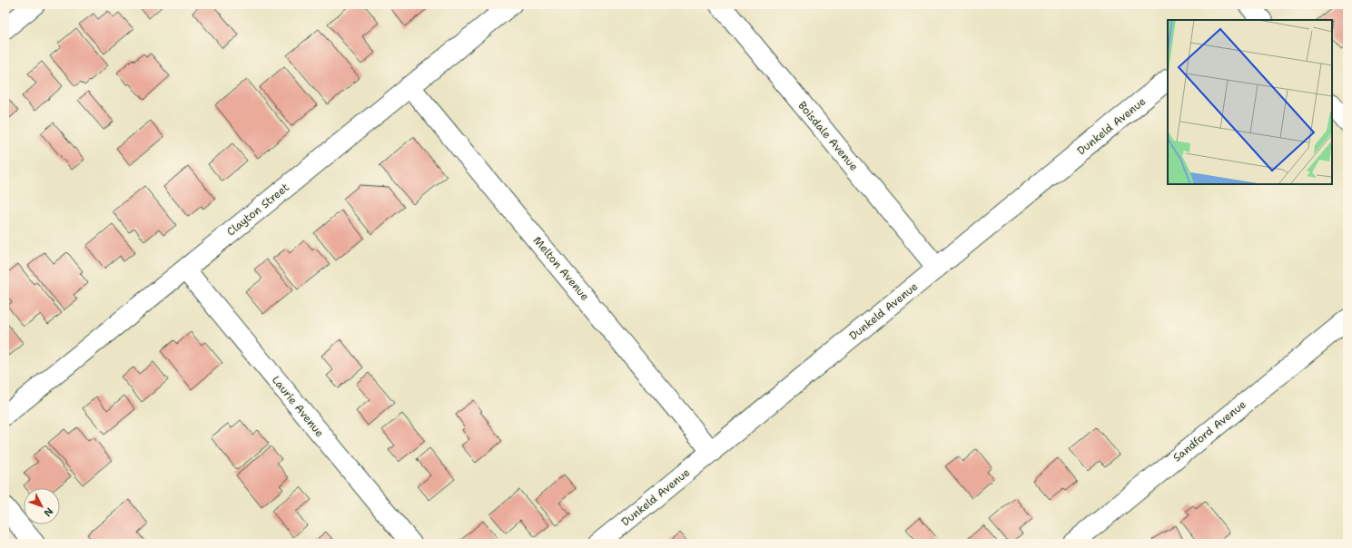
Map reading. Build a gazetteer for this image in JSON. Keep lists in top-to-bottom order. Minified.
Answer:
{"streets":{"street":["Dunkeld Avenue","Boisdale Avenue","Clayton Street","Melton Avenue","Laurie Avenue","Sandford Avenue"]},"crossings":[["Dunkeld Avenue","Boisdale Avenue"],["Dunkeld Avenue","Melton Avenue"],["Clayton Street","Melton Avenue"],["Clayton Street","Laurie Avenue"]],"north":"bottom right"}
